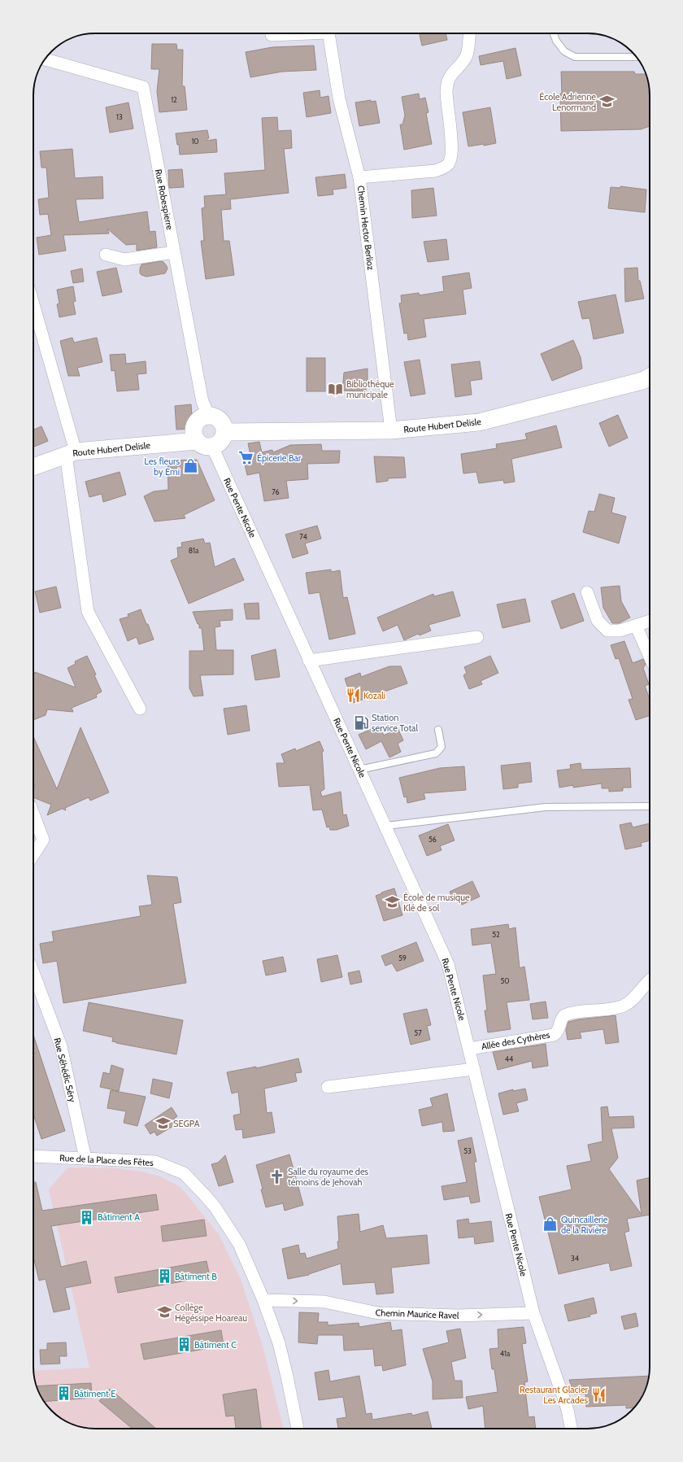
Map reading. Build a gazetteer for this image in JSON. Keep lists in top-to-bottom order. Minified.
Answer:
{"streets":{"main road":["Route Hubert Delisle"],"street":["Rue Robespierre","Chemin Hector Berlioz","Rue Pente Nicole","Allée des Cythères","Rue Séhédic Séry","Rue de la Place des Fêtes","Chemin Maurice Ravel"]},"crossings":[["Rue Robespierre","Route Hubert Delisle"],["Rue Robespierre","Rue Pente Nicole"],["Chemin Hector Berlioz","Route Hubert Delisle"],["Route Hubert Delisle","Rue Pente Nicole"],["Rue Pente Nicole","Allée des Cythères"],["Rue Pente Nicole","Chemin Maurice Ravel"],["Rue Séhédic Séry","Rue de la Place des Fêtes"],["Rue de la Place des Fêtes","Chemin Maurice Ravel"]],"one_way":["Chemin Maurice Ravel"],"places":{"school or university":["École Adrienne Lenormand","École de musique Klé de sol","SEGPA","Collège Hégéssipe Hoareau"],"library":["Bibliothèque municipale"],"supermarket":["Épicerie Bar"],"shop":["Les fleurs by Emi","Quincaillerie de la Rivière"],"restaurant":["Kozali","Restaurant Glacier Les Arcades"],"fuel station":["Station service Total"],"church":["Salle du royaume des témoins de Jehovah"],"building":["Bâtiment A","Bâtiment B","Bâtiment C","Bâtiment E"]},"house_numbers":["12","13","10","76","74","81a","56","52","59","50","57","44","53","34","41a"]}
